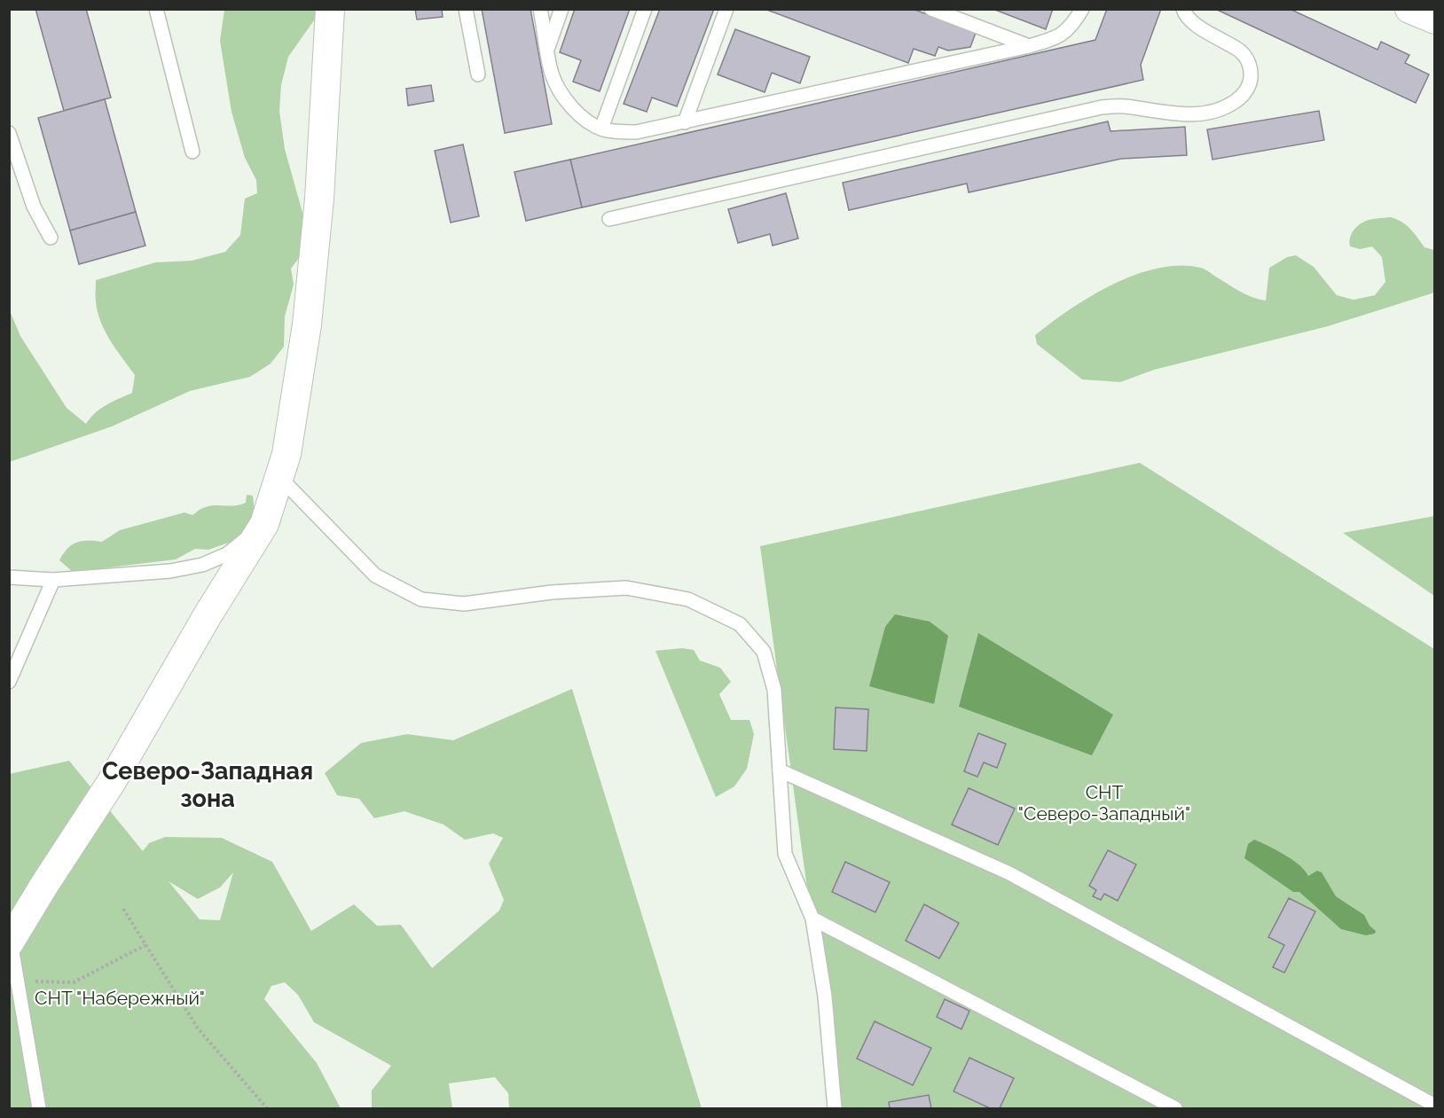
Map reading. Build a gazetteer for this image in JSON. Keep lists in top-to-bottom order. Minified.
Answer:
{"districts":["Северо-Западная зона"],"parks":["СНТ \"Северо-Западный\"","СНТ \"Набережный\""]}
